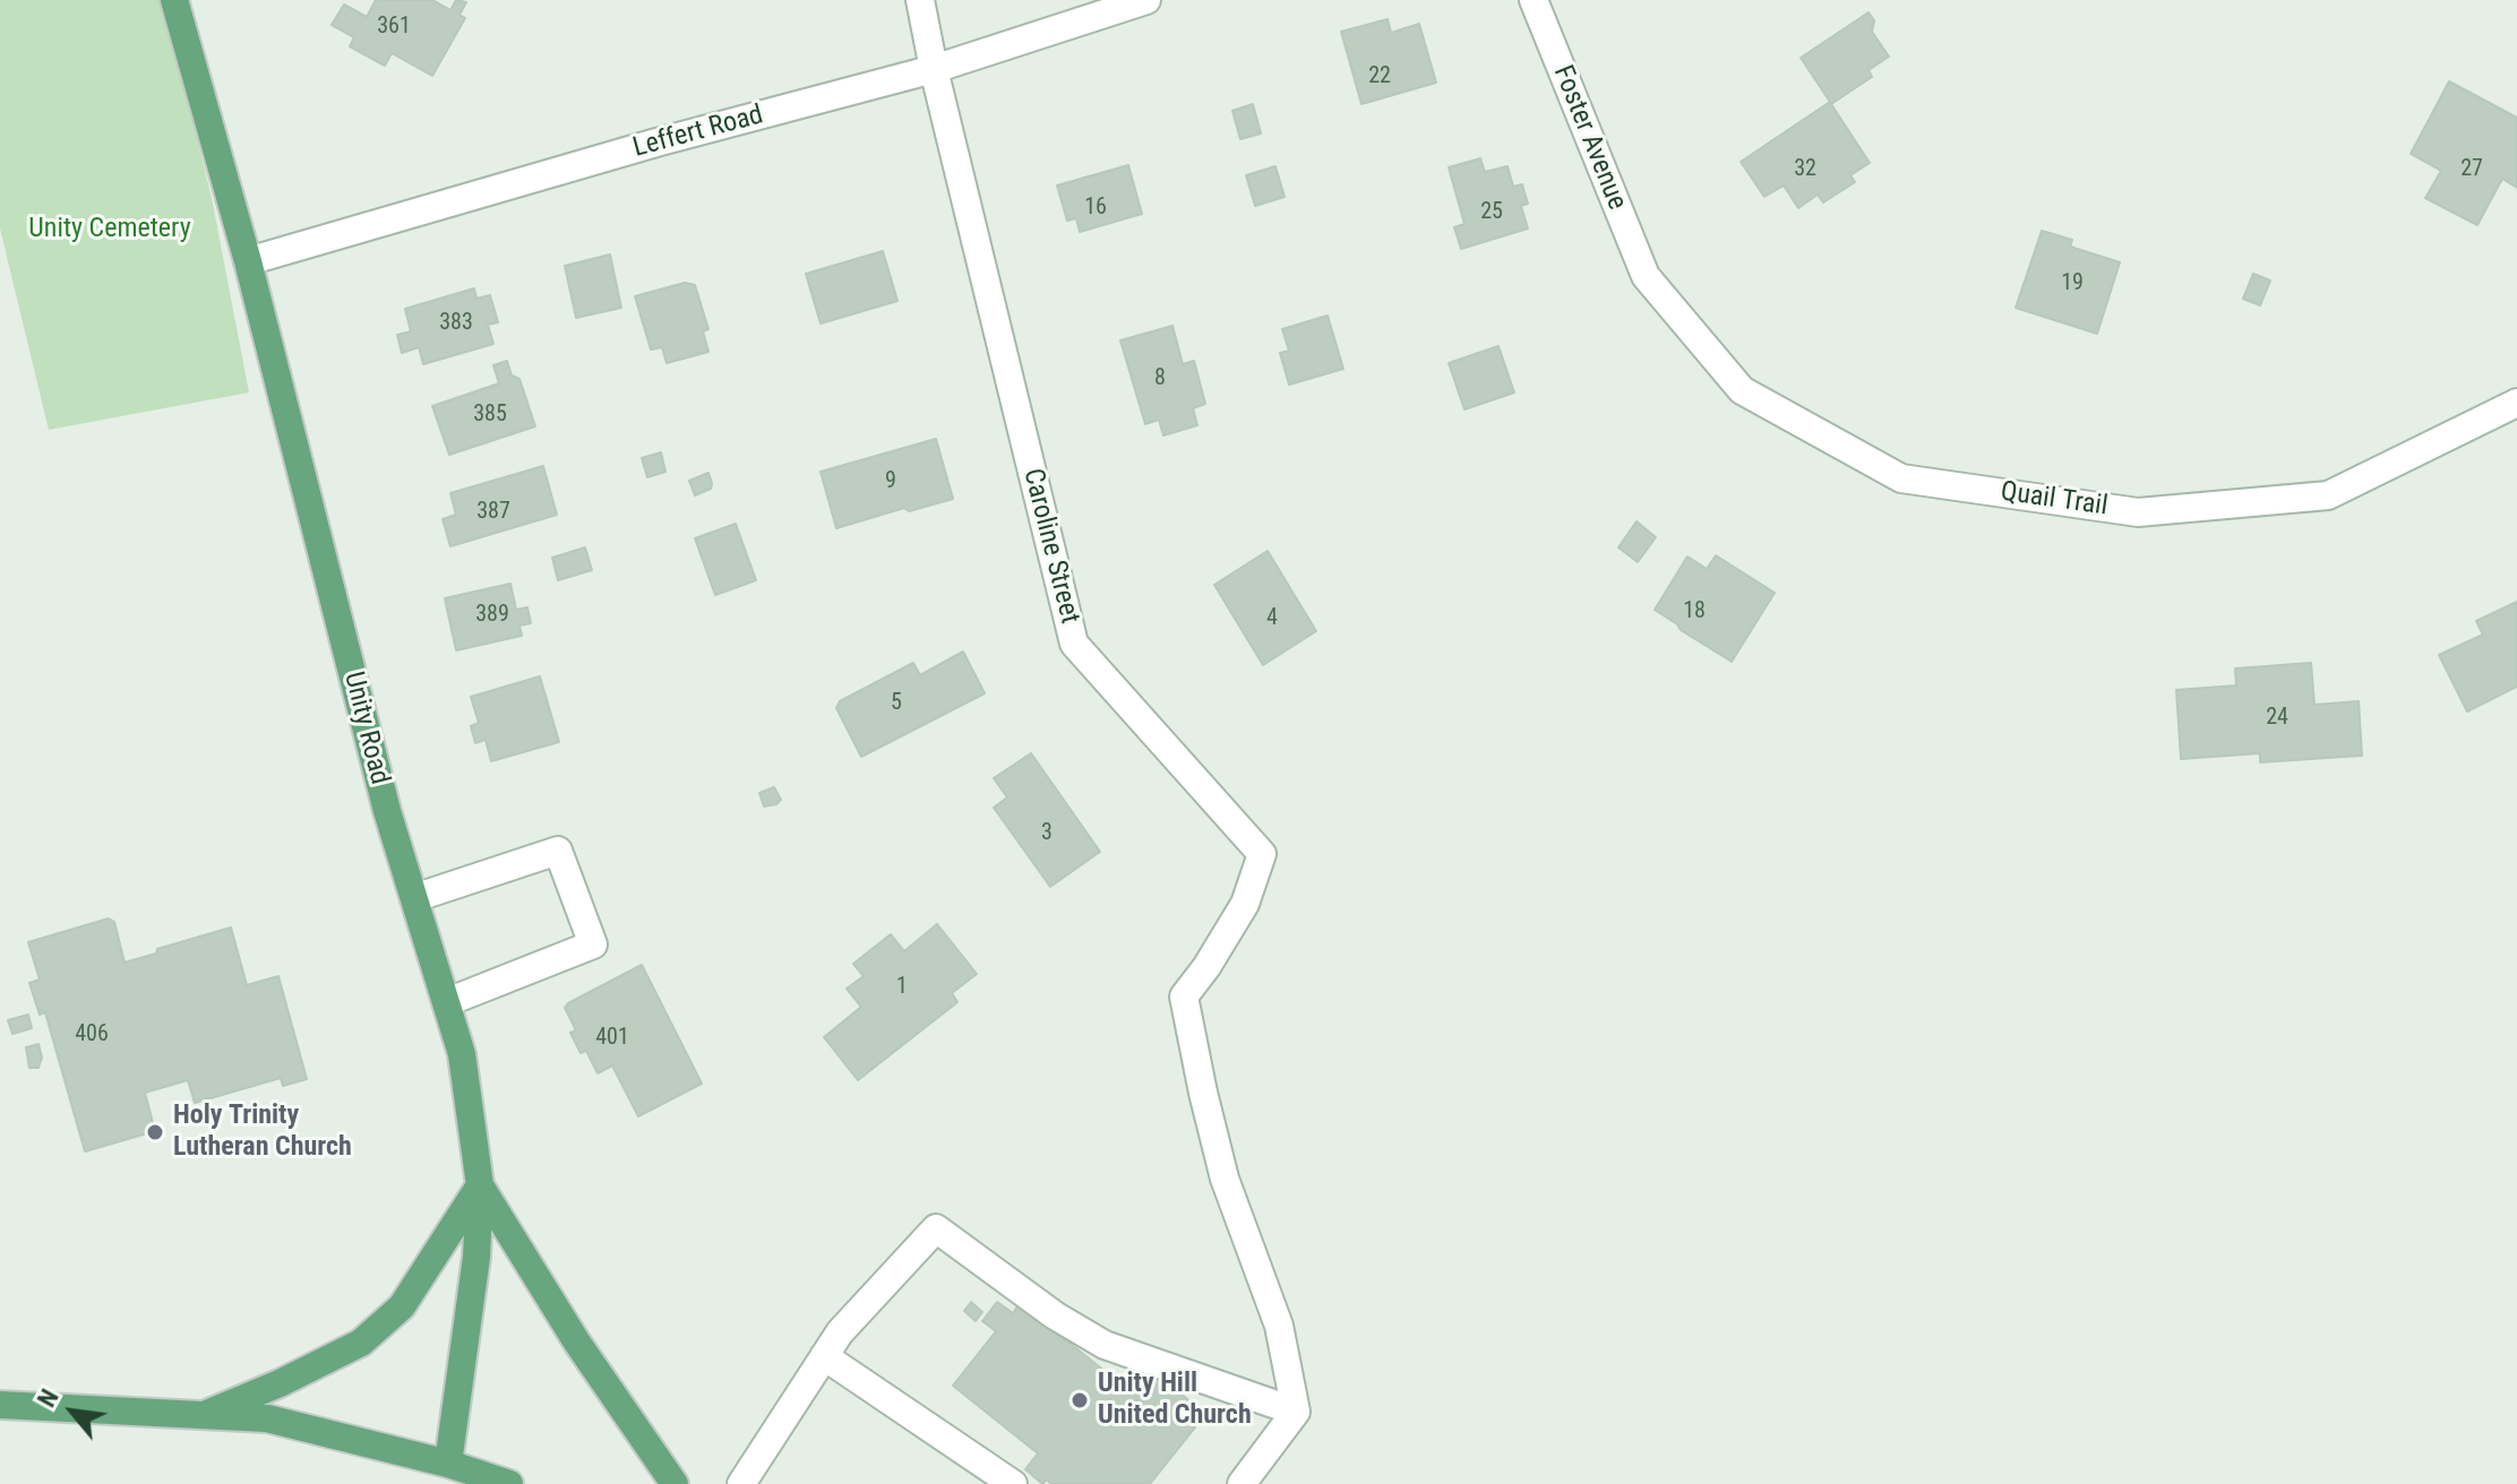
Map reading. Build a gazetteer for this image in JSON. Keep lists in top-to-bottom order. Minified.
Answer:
{"streets":{"main road":["Unity Road"],"street":["Leffert Road","Foster Avenue","Quail Trail","Caroline Street"]},"crossings":[["Leffert Road","Caroline Street"],["Leffert Road","Unity Road"],["Foster Avenue","Quail Trail"]],"parks":["Unity Cemetery"],"places":["Holy Trinity Lutheran Church","Unity Hill United Church"],"house_numbers":["361","22","32","27","16","25","19","383","8","385","9","387","18","389","4","5","24","3","1","406","401"],"north":"top left"}
